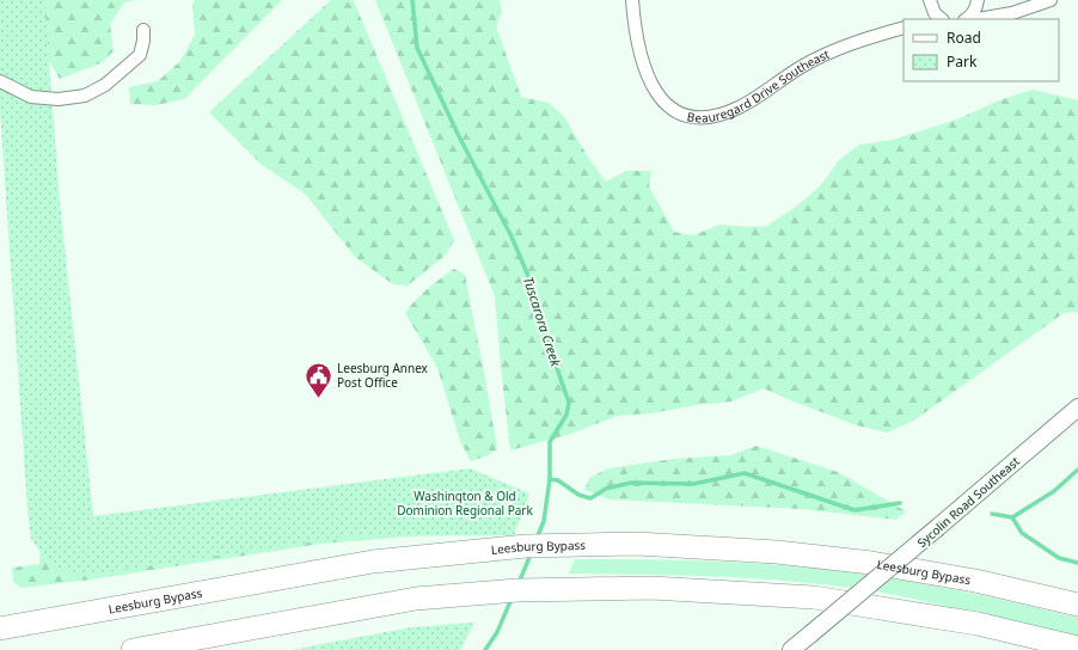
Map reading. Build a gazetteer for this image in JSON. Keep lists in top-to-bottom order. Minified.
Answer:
{"streets":{"highway":["Leesburg Bypass"],"main road":["Sycolin Road Southeast"],"street":["Beauregard Drive Southeast"]},"water":["Tuscarora Creek"],"parks":["Washington & Old Dominion Regional Park"],"places":{"public building":["Leesburg Annex Post Office"]},"legend":["Road","Park"]}
